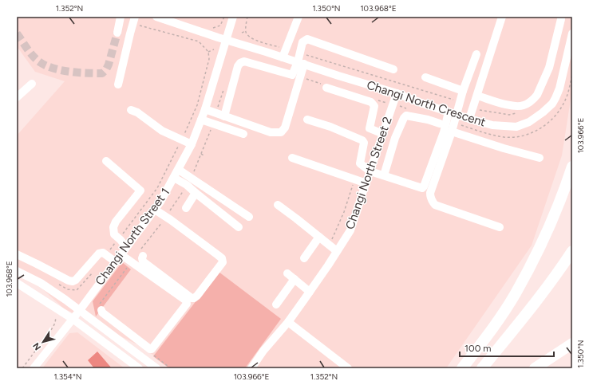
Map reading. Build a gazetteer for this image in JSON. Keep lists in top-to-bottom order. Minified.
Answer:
{"streets":{"street":["Changi North Crescent","Changi North Street 2","Changi North Street 1"]},"crossings":[["Changi North Crescent","Changi North Street 2"],["Changi North Crescent","Changi North Street 1"]],"scale_bar":"100 m","north":"bottom left","coordinates":["1.352°N","1.350°N","103.968°E","103.966°E","1.354°N"]}
